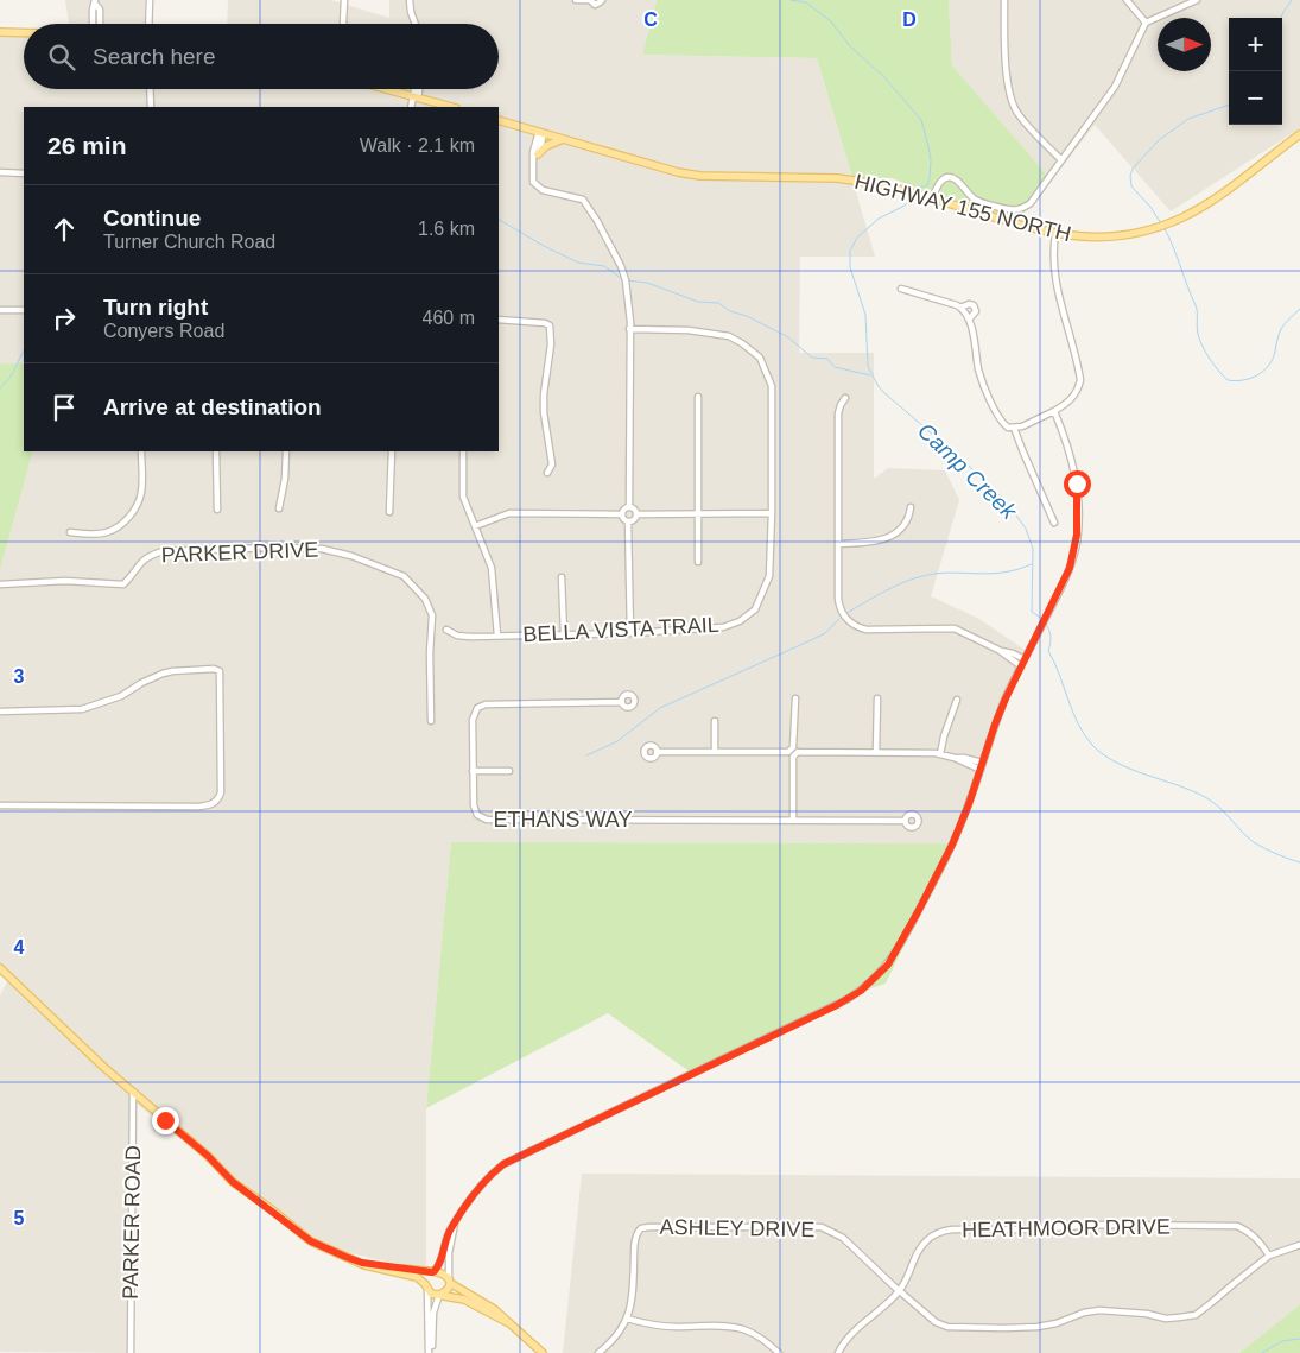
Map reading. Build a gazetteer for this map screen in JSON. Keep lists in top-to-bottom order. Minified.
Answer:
{"streets":{"main road":["HIGHWAY 155 NORTH"],"street":["PARKER DRIVE","BELLA VISTA TRAIL","ETHANS WAY","PARKER ROAD","ASHLEY DRIVE","HEATHMOOR DRIVE"]},"crossings":[["ASHLEY DRIVE","HEATHMOOR DRIVE"]],"water":["Camp Creek"],"north":"right","page":{"map_buttons":["+","−"],"search":"Search here","heading":["26 min","Walk · 2.1 km"],"list":[["Continue","Turner Church Road","1.6 km"],["Turn right","Conyers Road","460 m"],"Arrive at destination"]},"grid":{"columns":["C","D"],"rows":["3","4","5"]}}
